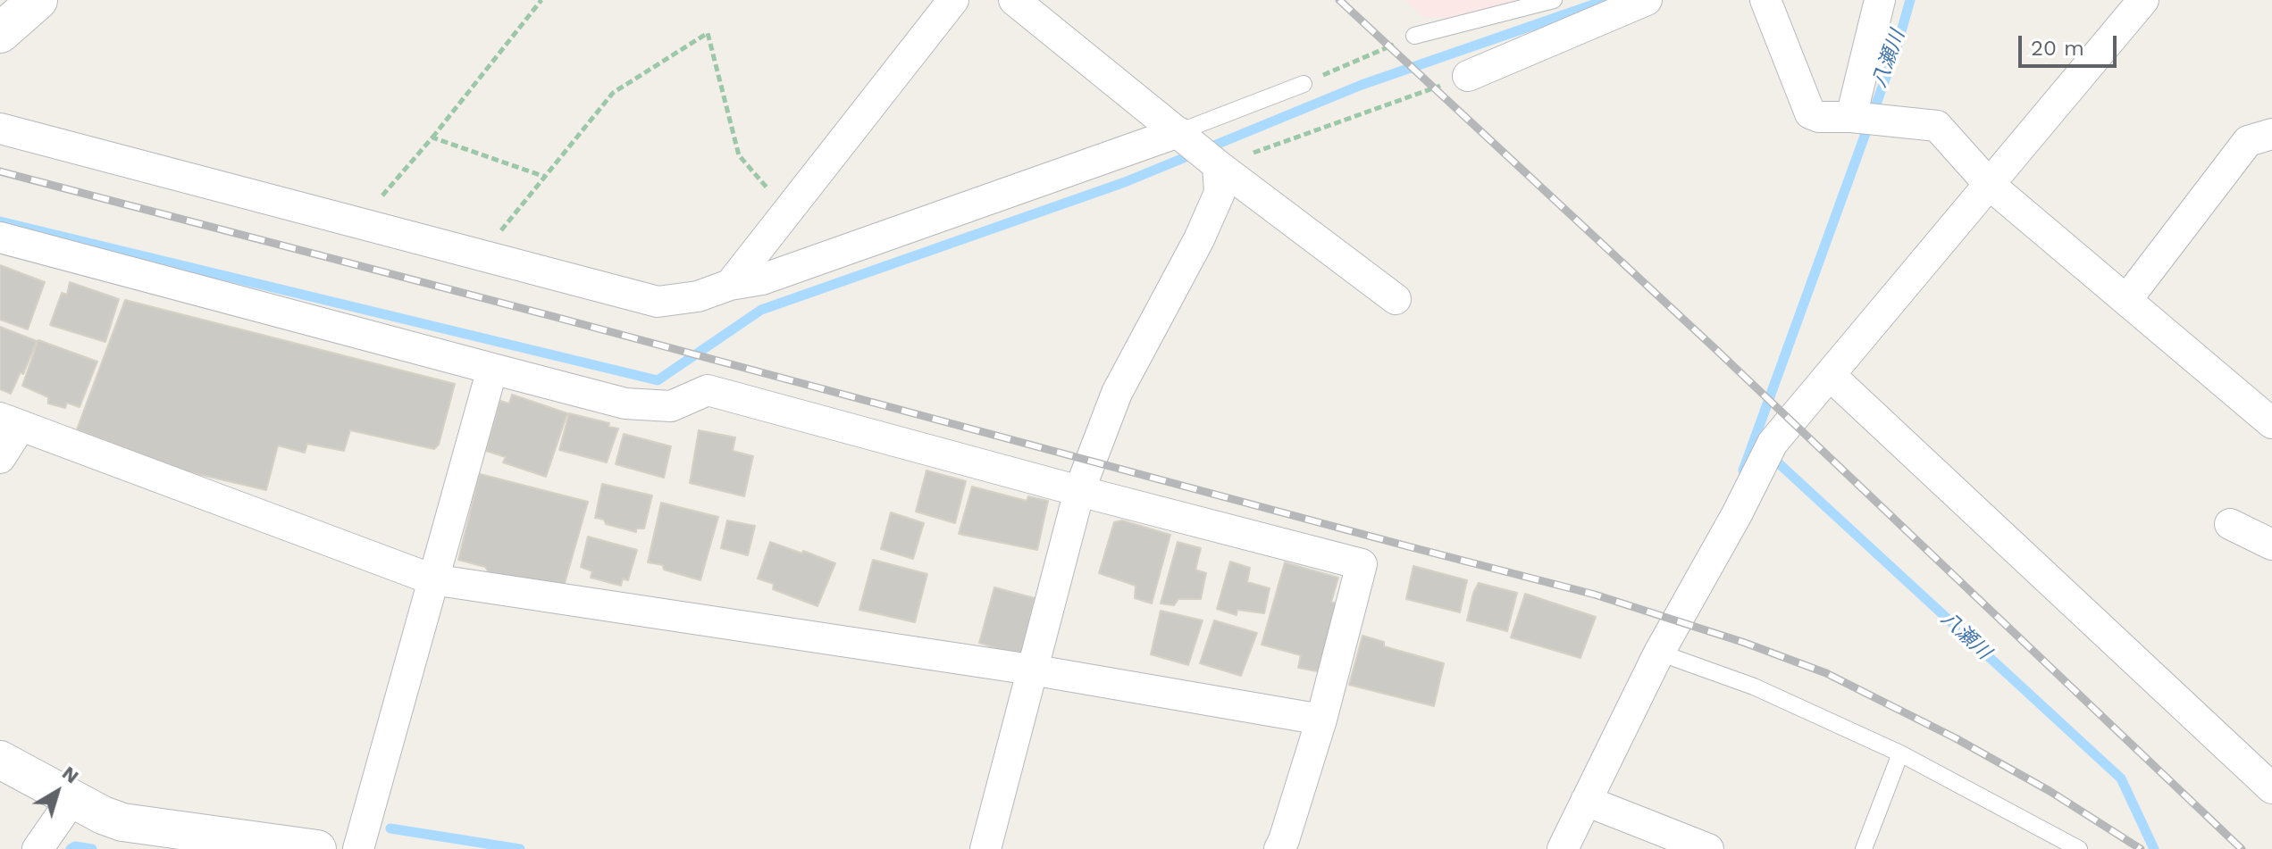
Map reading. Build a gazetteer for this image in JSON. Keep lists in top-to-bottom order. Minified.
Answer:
{"water":["八瀬川"],"scale_bar":"20 m","north":"top right"}
